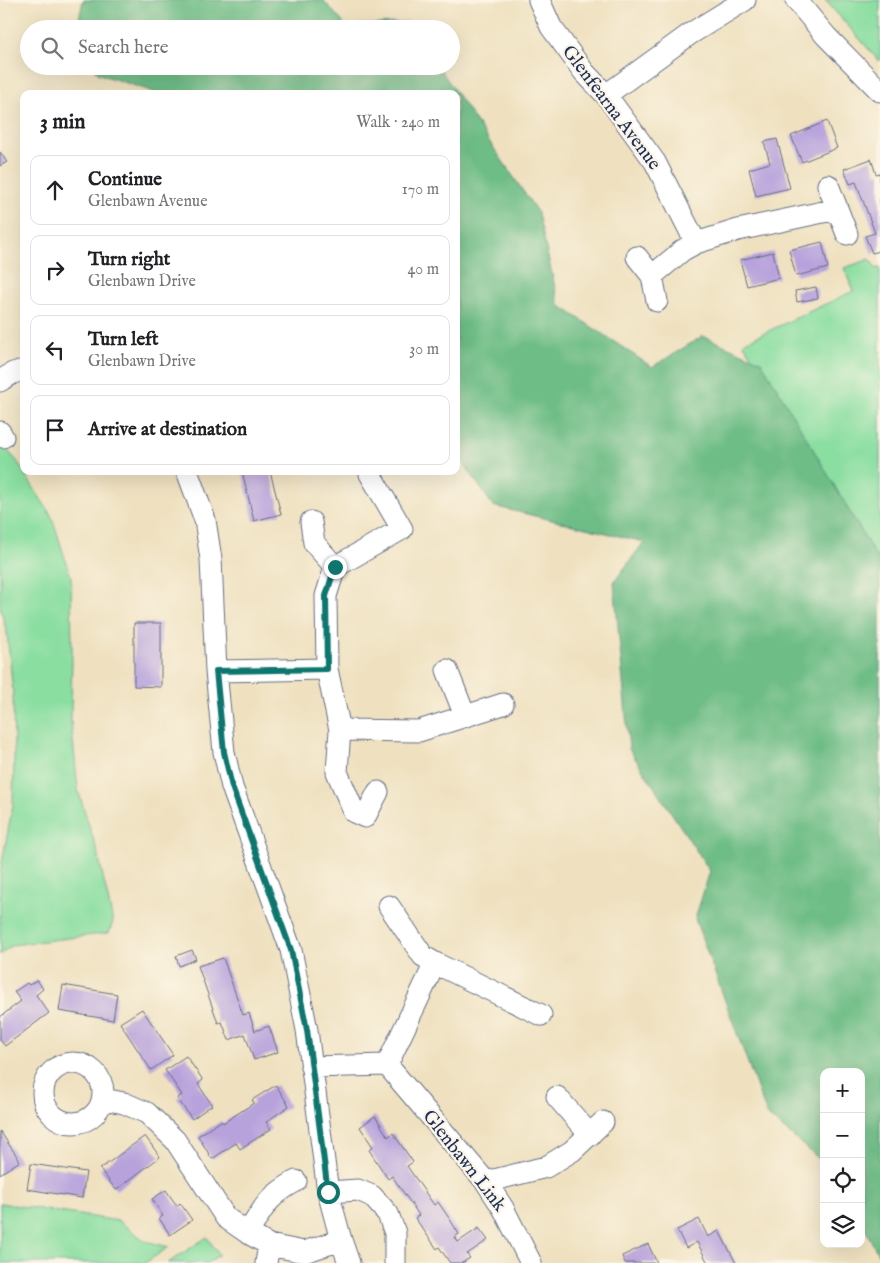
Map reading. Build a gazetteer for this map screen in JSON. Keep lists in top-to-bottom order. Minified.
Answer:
{"streets":{"street":["Glenfearna Avenue","Glenbawn Link"]},"page":{"search":"Search here","heading":["3 min","Walk · 240 m"],"list":[["Continue","Glenbawn Avenue","170 m"],["Turn right","Glenbawn Drive","40 m"],["Turn left","Glenbawn Drive","30 m"],"Arrive at destination"],"map_buttons":["+","−"]}}
